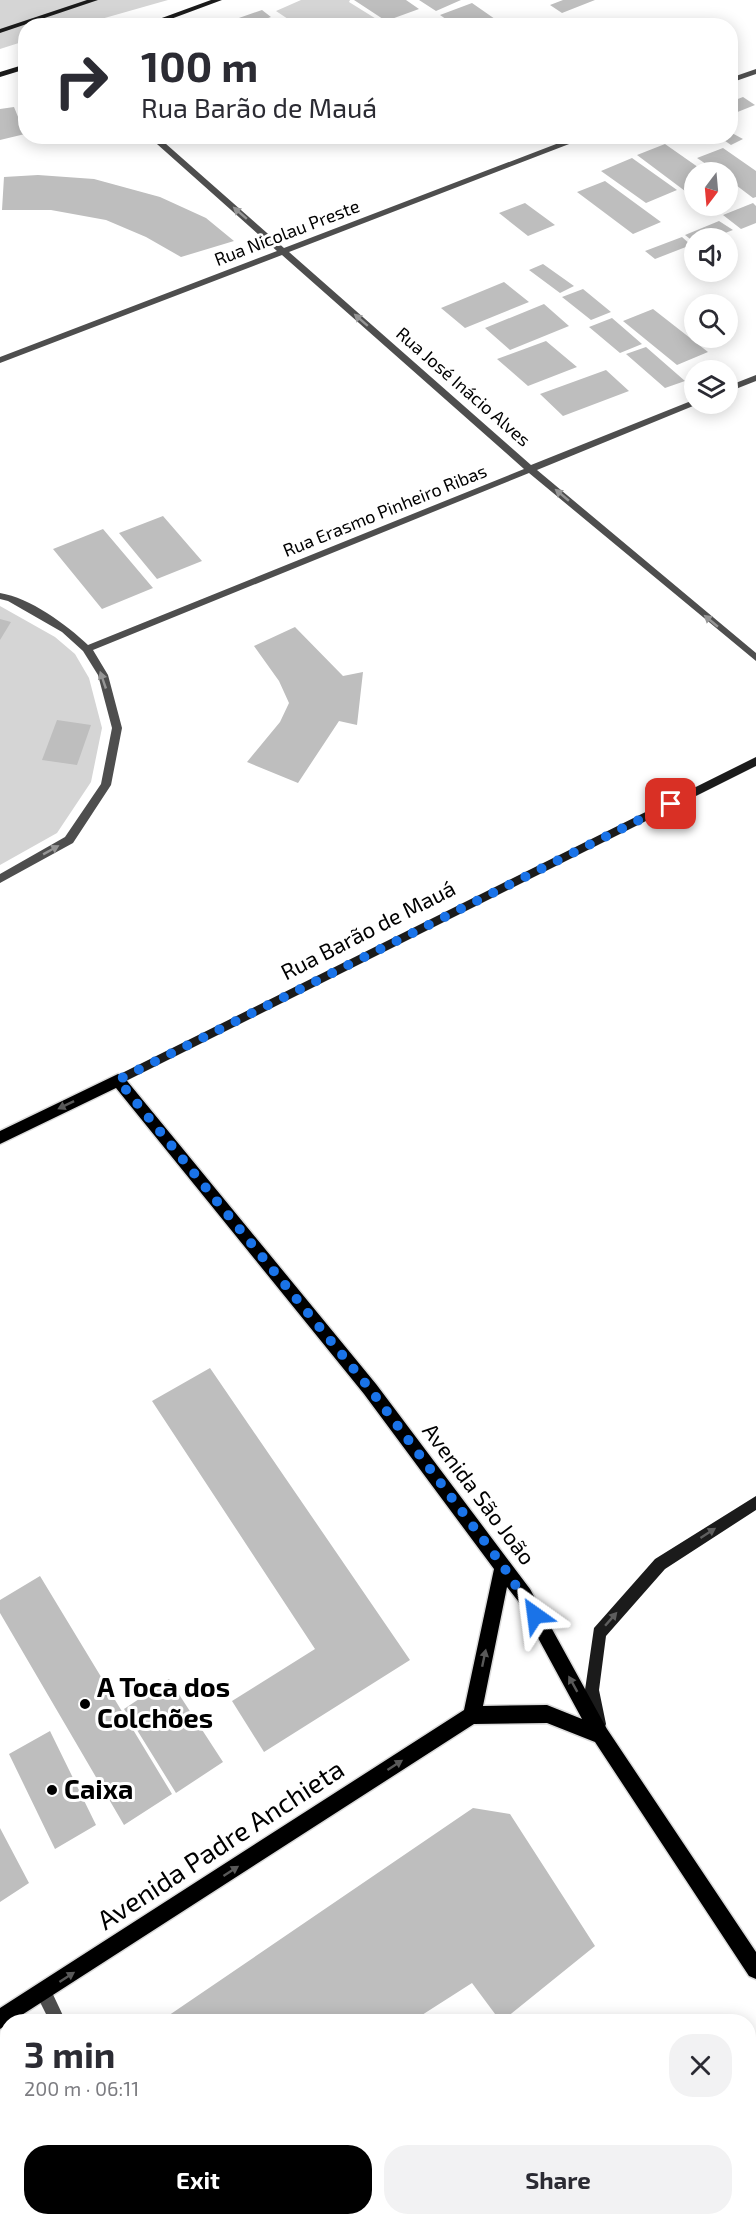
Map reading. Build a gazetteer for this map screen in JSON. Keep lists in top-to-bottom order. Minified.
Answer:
{"streets":{"main road":["Rua Barão de Mauá","Avenida São João","Avenida Padre Anchieta"],"street":["Rua Nicolau Preste","Rua José Inácio Alves","Rua Erasmo Pinheiro Ribas"]},"crossings":[["Rua Nicolau Preste","Rua José Inácio Alves"],["Rua José Inácio Alves","Rua Erasmo Pinheiro Ribas"],["Rua Barão de Mauá","Avenida São João"]],"one_way":["Rua José Inácio Alves","Avenida Padre Anchieta"],"places":["A Toca dos Colchões","Caixa"],"north":"bottom","page":{"turn":["100 m","Rua Barão de Mauá"],"heading":["3 min","200 m · 06:11"],"buttons":["Exit","Share"]}}
